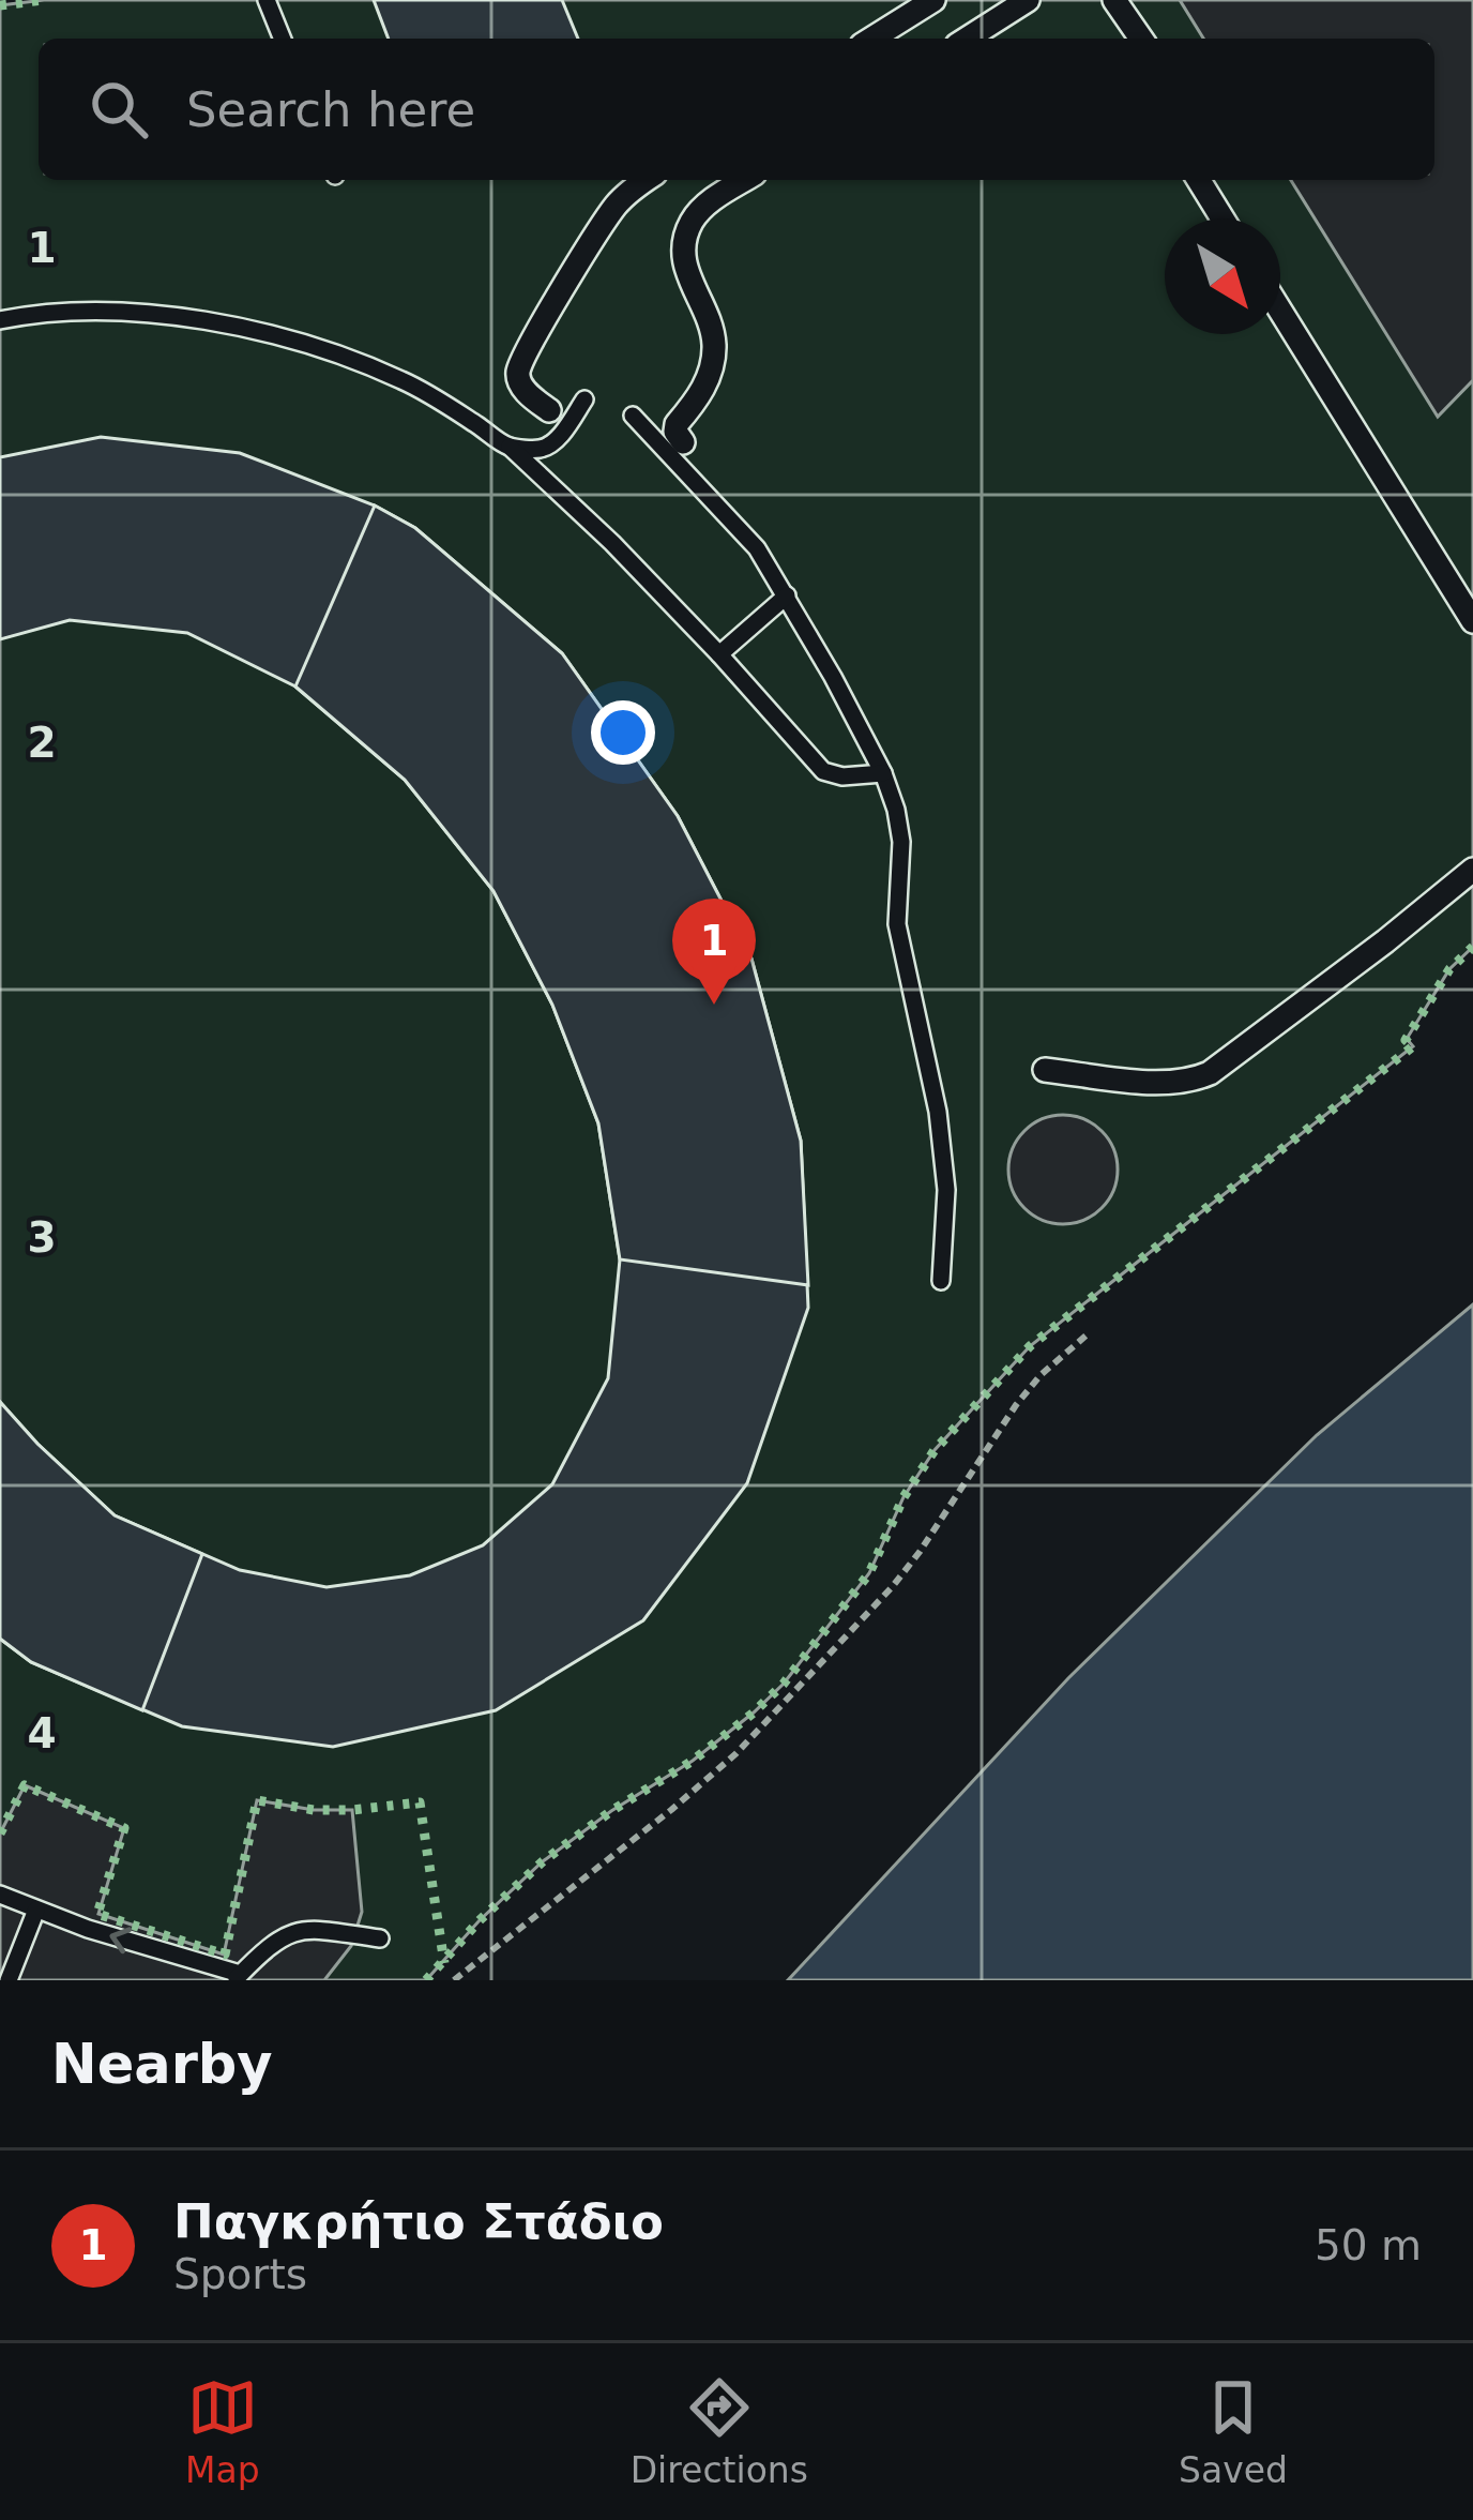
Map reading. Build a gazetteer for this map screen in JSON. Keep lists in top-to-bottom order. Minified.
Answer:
{"north":"bottom right","page":{"search":"Search here","pins":"1","heading":"Nearby","list":[{"mark":"1","name":"Παγκρήτιο Στάδιο","note":"Sports","value":"50 m"}],"nav":["Map","Directions","Saved"]},"grid":{"rows":["1","2","3","4"]}}
